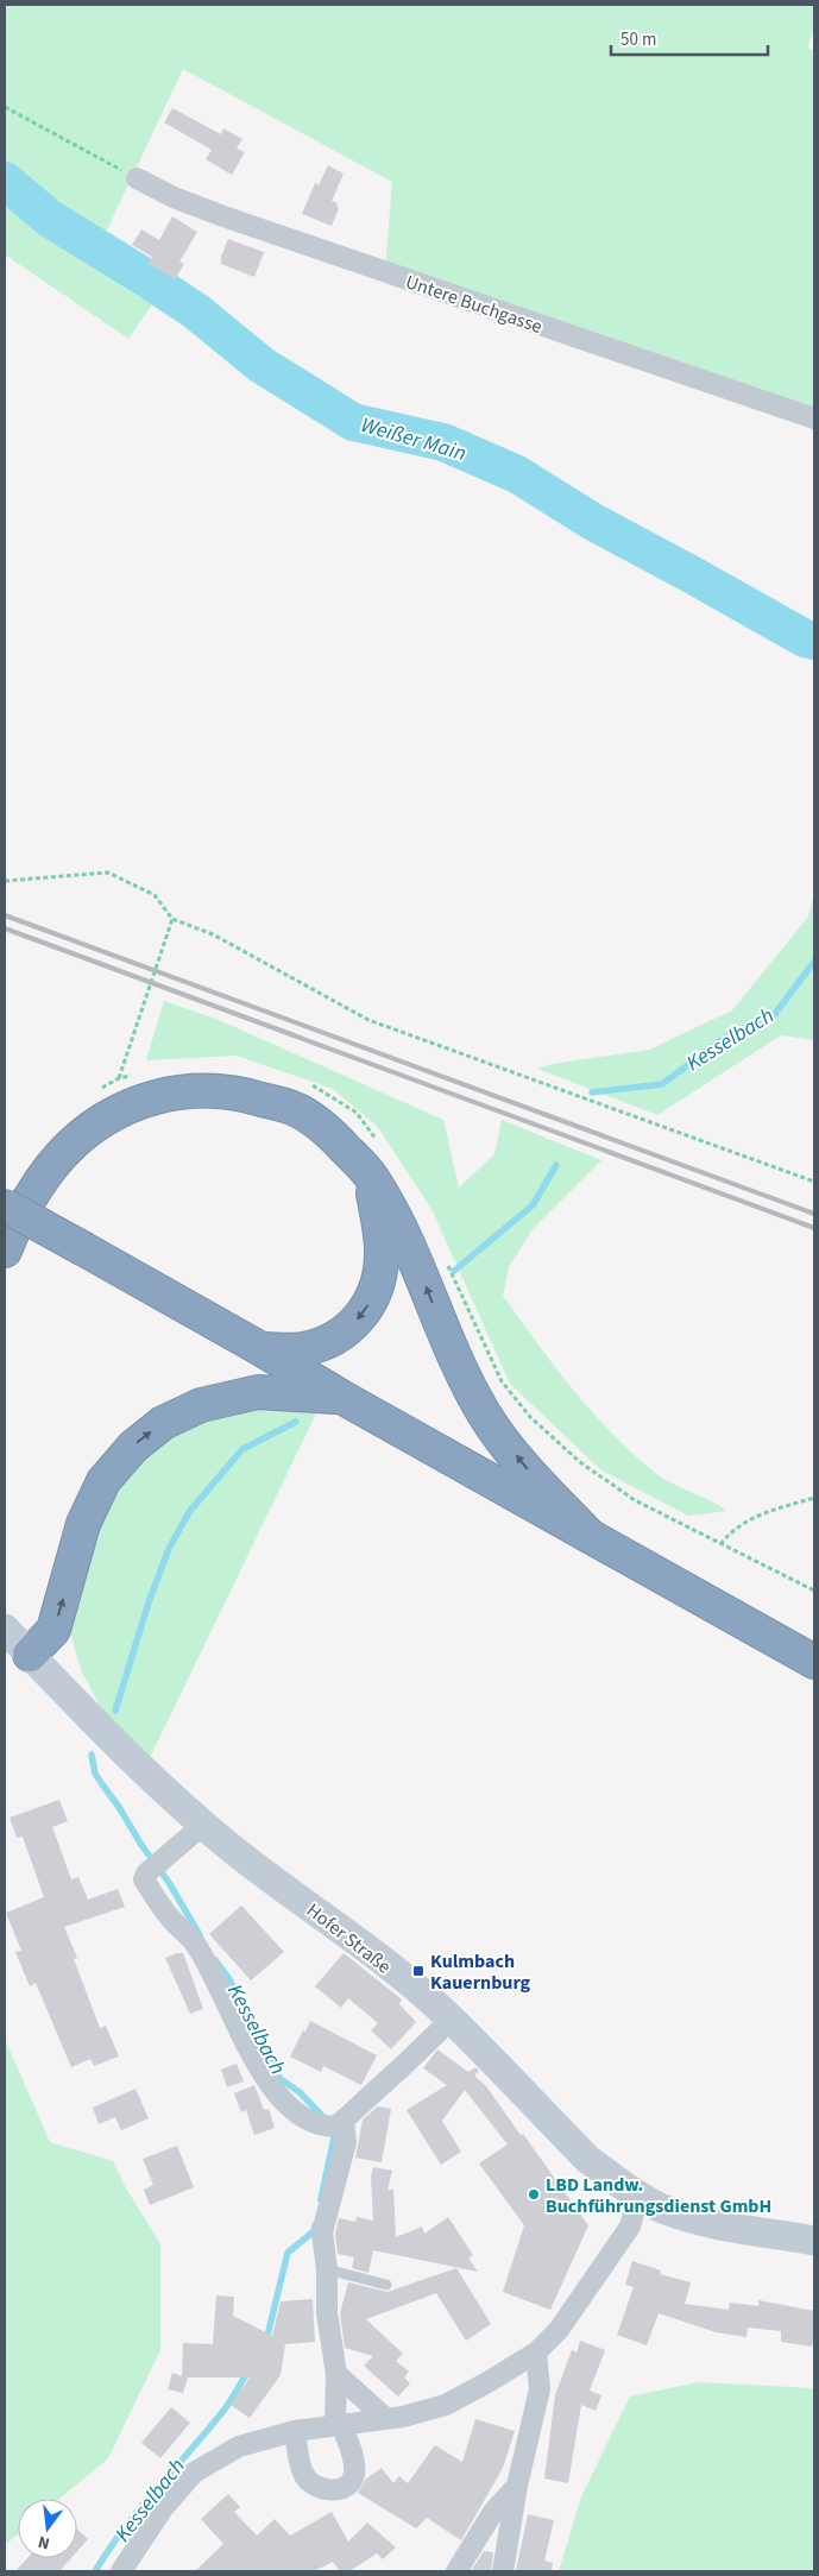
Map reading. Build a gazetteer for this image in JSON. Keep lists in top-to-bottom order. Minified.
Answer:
{"streets":{"street":["Untere Buchgasse","Hofer Straße"]},"water":["Weißer Main","Kesselbach"],"places":{"transit":["Kulmbach Kauernburg"],"other":["LBD Landw. Buchführungsdienst GmbH"]},"scale_bar":"50 m","north":"bottom"}
